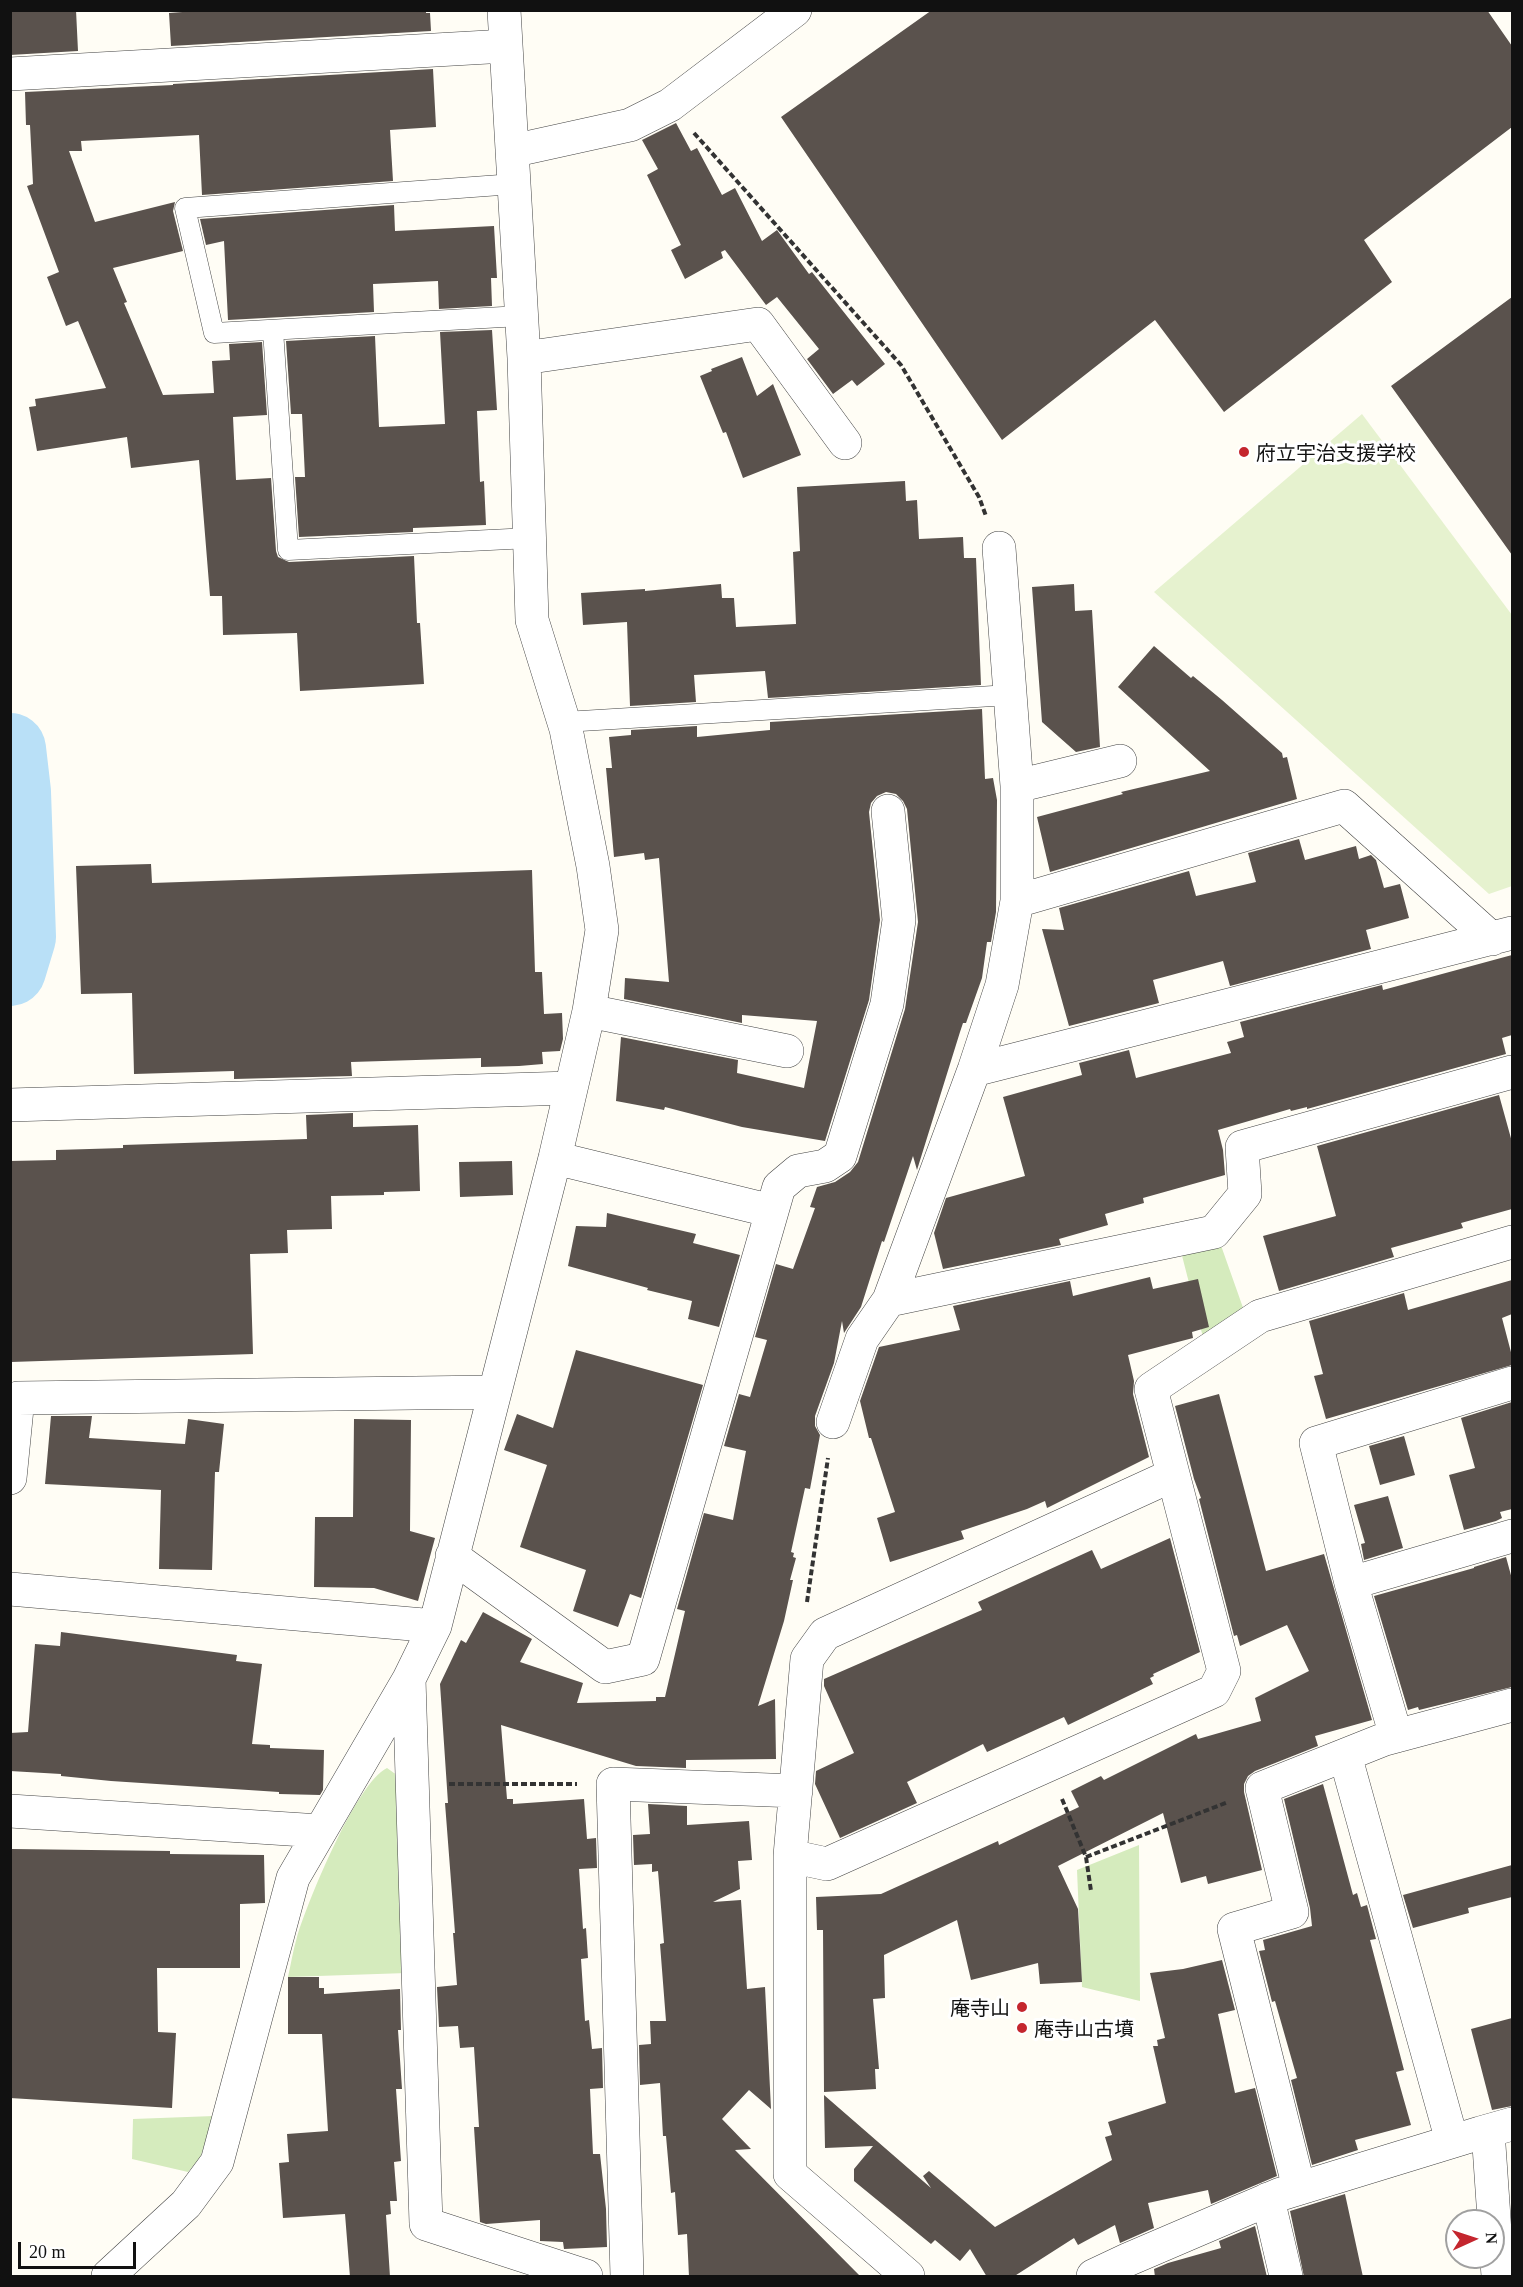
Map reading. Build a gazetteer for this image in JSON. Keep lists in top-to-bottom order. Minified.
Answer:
{"places":["府立宇治支援学校","庵寺山","庵寺山古墳"],"scale_bar":"20 m","north":"right"}
